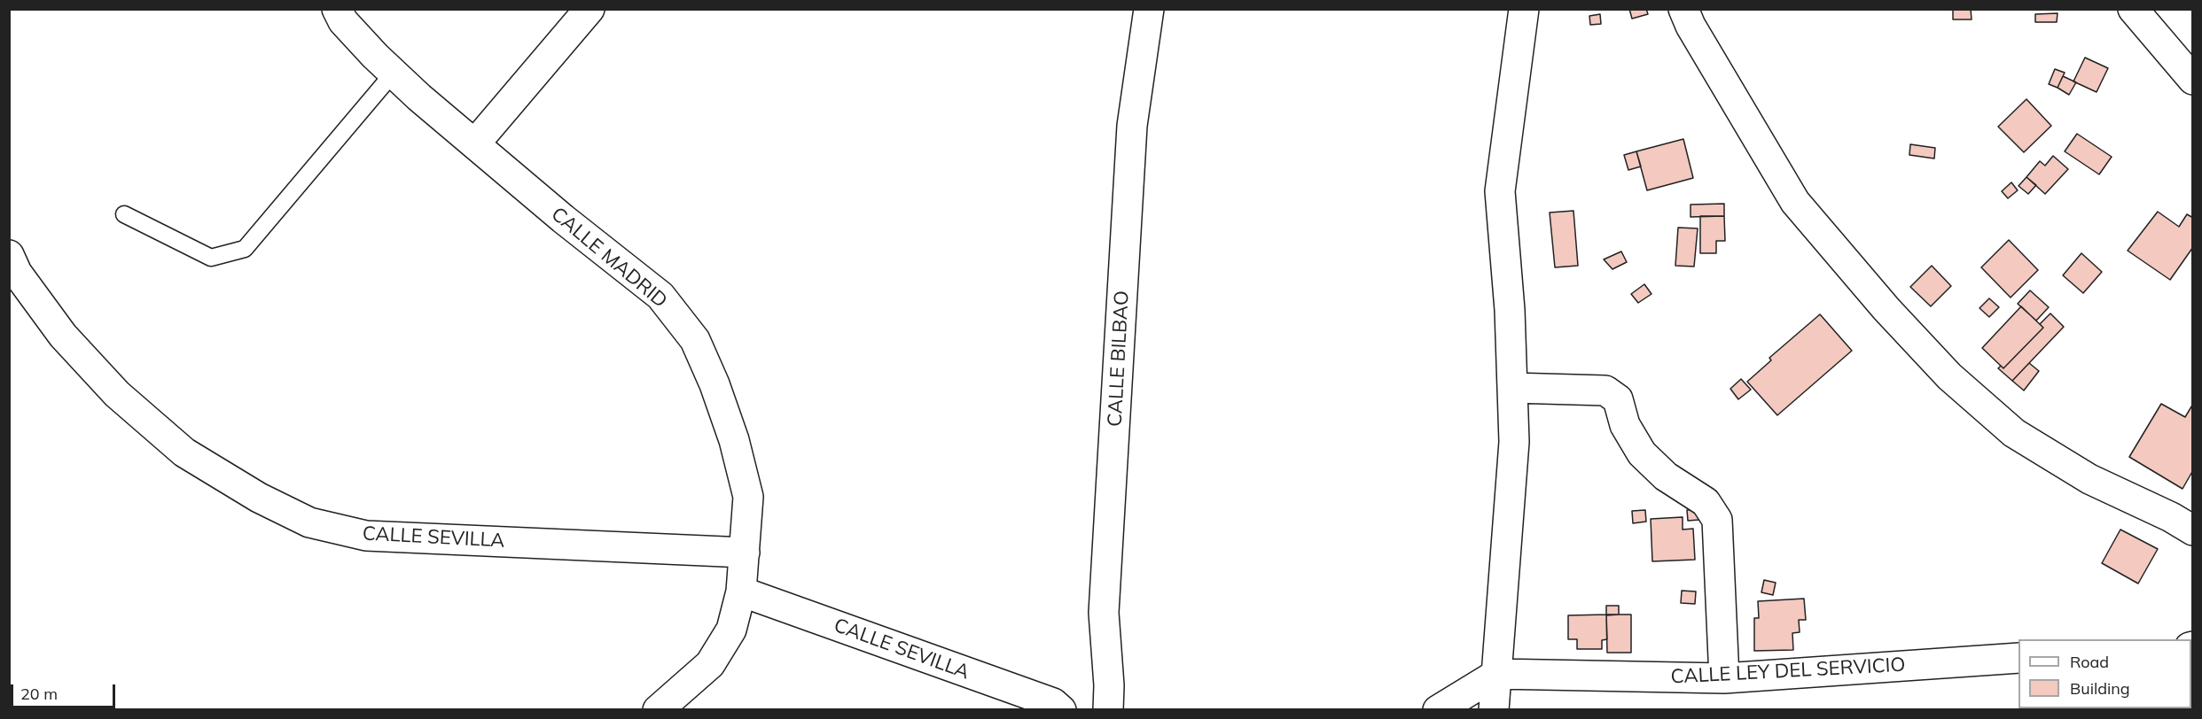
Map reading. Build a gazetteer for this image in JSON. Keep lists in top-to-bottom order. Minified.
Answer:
{"streets":{"street":["CALLE MADRID","CALLE BILBAO","CALLE SEVILLA","CALLE LEY DEL SERVICIO"]},"crossings":[["CALLE MADRID","CALLE SEVILLA"]],"legend":["Road","Building"],"scale_bar":"20 m"}
